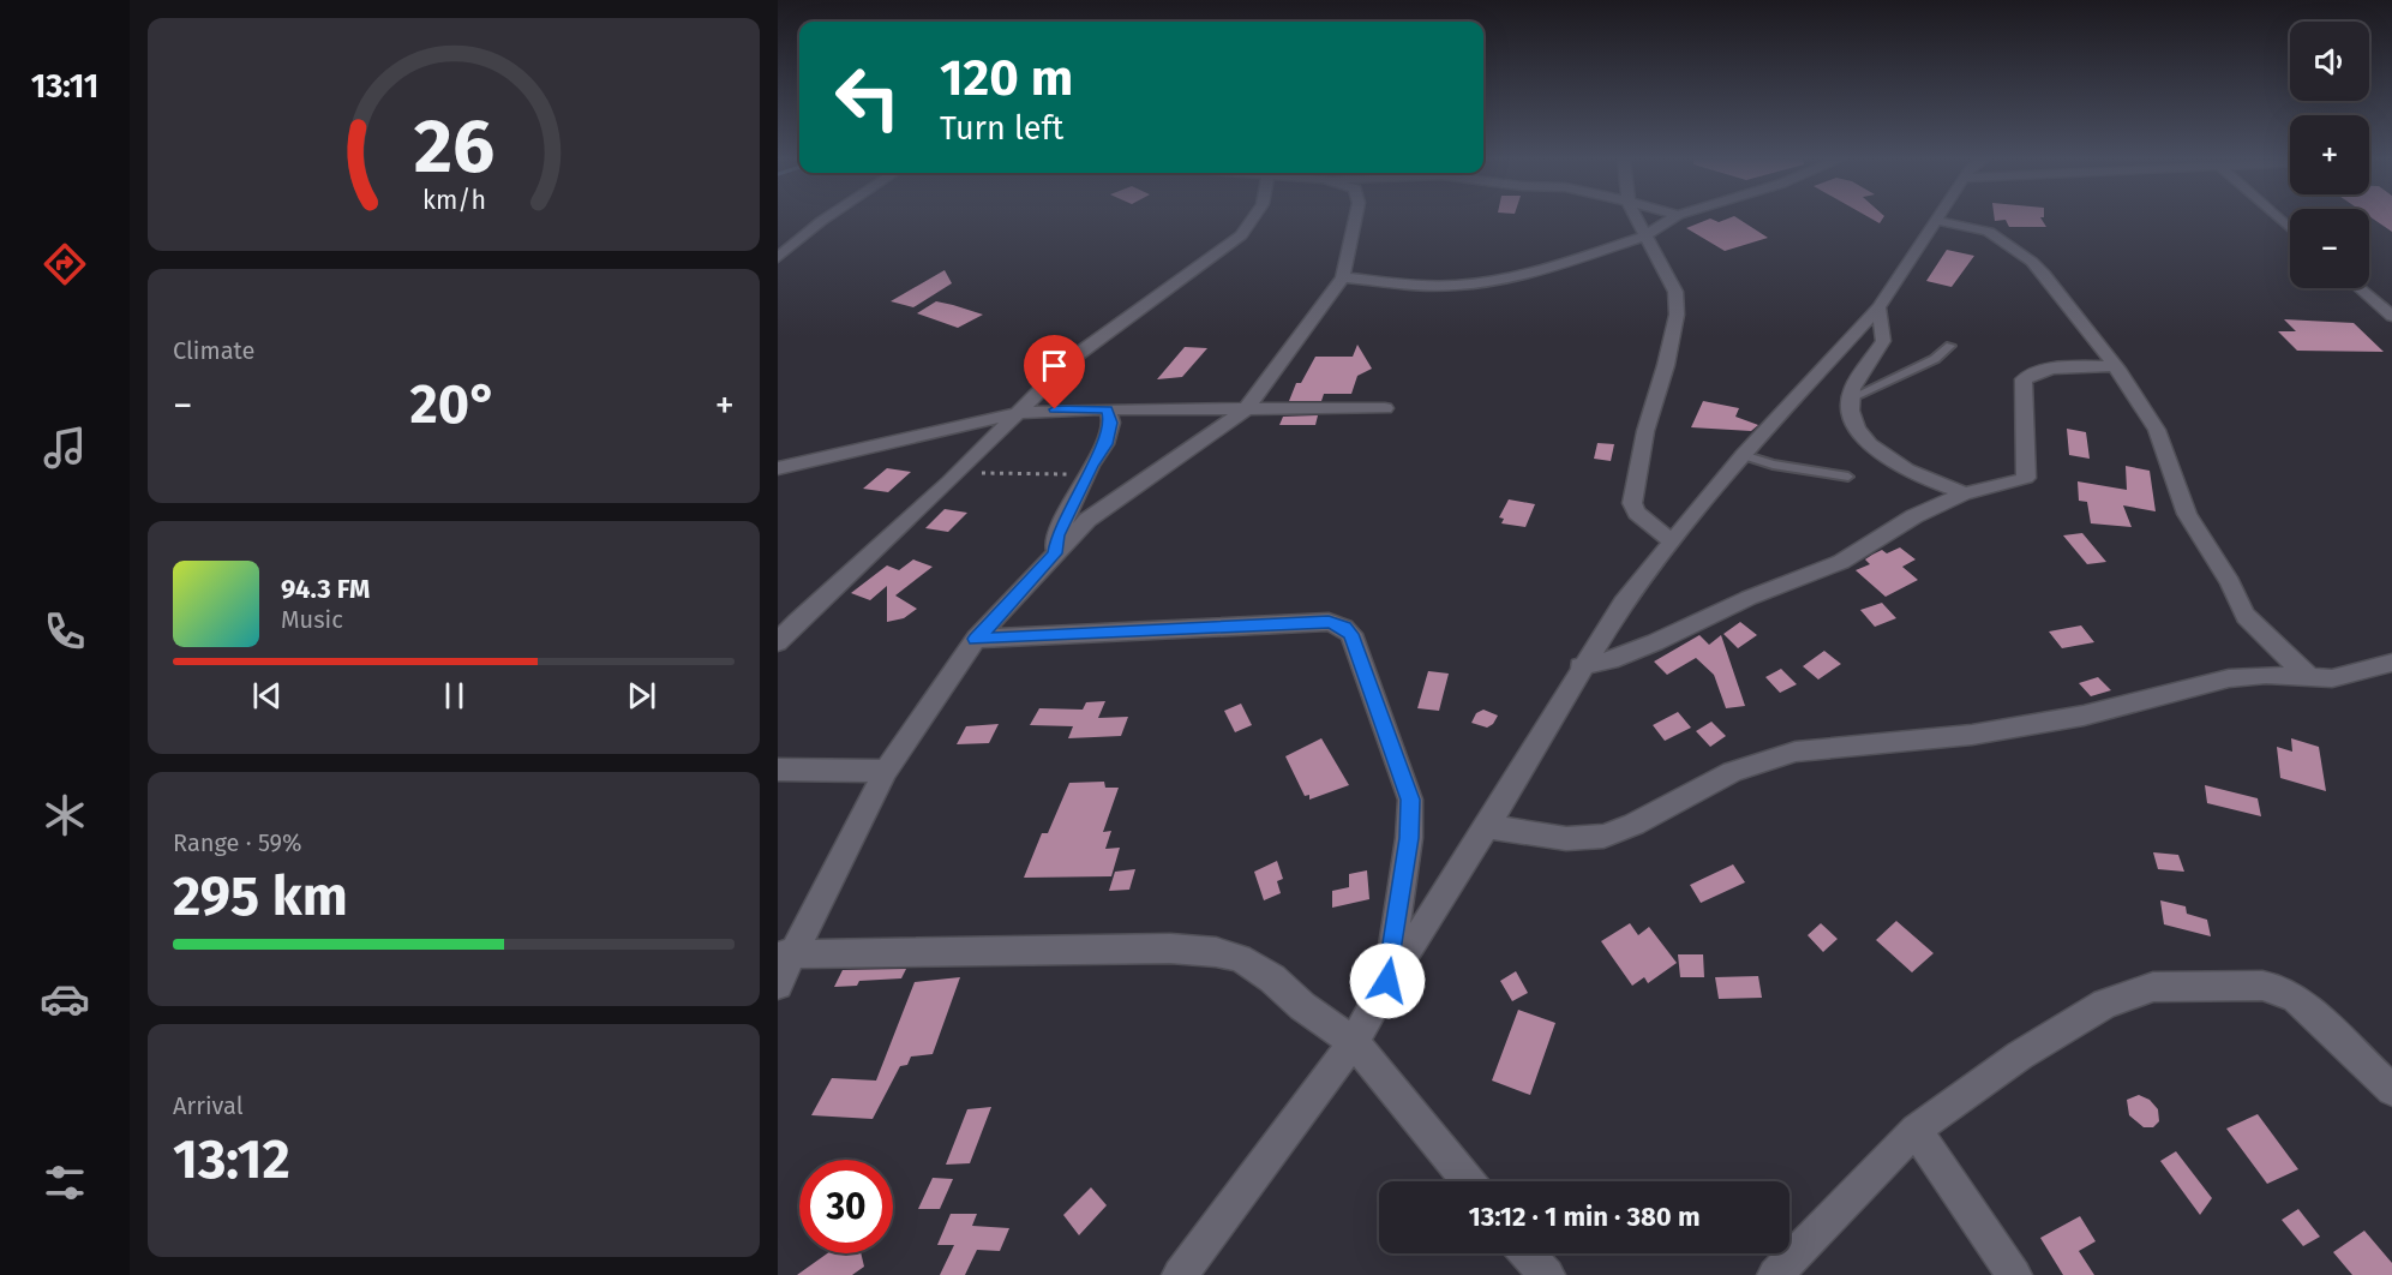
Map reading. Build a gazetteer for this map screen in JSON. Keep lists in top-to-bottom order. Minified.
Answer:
{"page":{"tabs":"13:11","map_buttons":["+","−"],"turn":["120 m","Turn left"],"tile":["Climate",["Range · 59%","295 km"],["Arrival","13:12"]],"heat":["−","20°","+"],"song":["94.3 FM","Music"],"limit":"30","trip":"13:12 · 1 min · 380 m","gauge":["26","km/h"]}}
